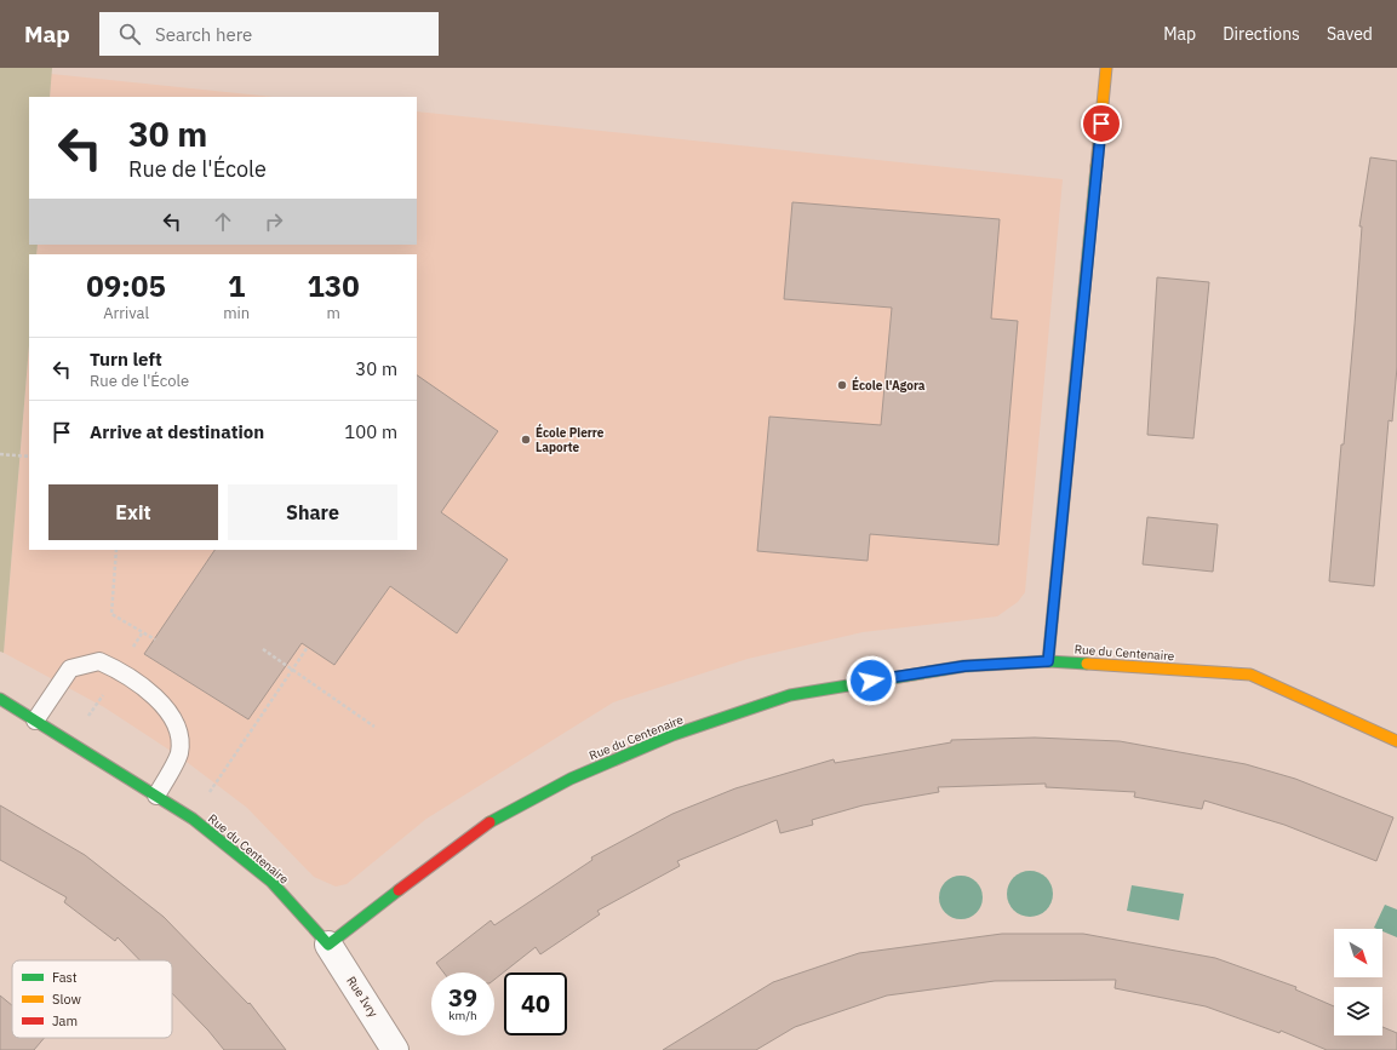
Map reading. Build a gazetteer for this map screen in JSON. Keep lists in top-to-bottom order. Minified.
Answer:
{"streets":{"street":["Rue du Centenaire","Rue Ivry"]},"crossings":[["Rue du Centenaire","Rue Ivry"]],"places":["École l'Agora","École Pierre Laporte"],"legend":["Fast","Slow","Jam"],"north":"bottom right","page":{"header":"Map","search":"Search here","nav":["Map","Directions","Saved"],"turn":["30 m","Rue de l'École"],"eta":["09:05","Arrival","1","min","130","m"],"list":[{"name":"Turn left","note":"Rue de l'École","value":"30 m"},{"name":"Arrive at destination","value":"100 m"}],"buttons":["Exit","Share"],"speed":"39 km/h","limit":"40"}}
